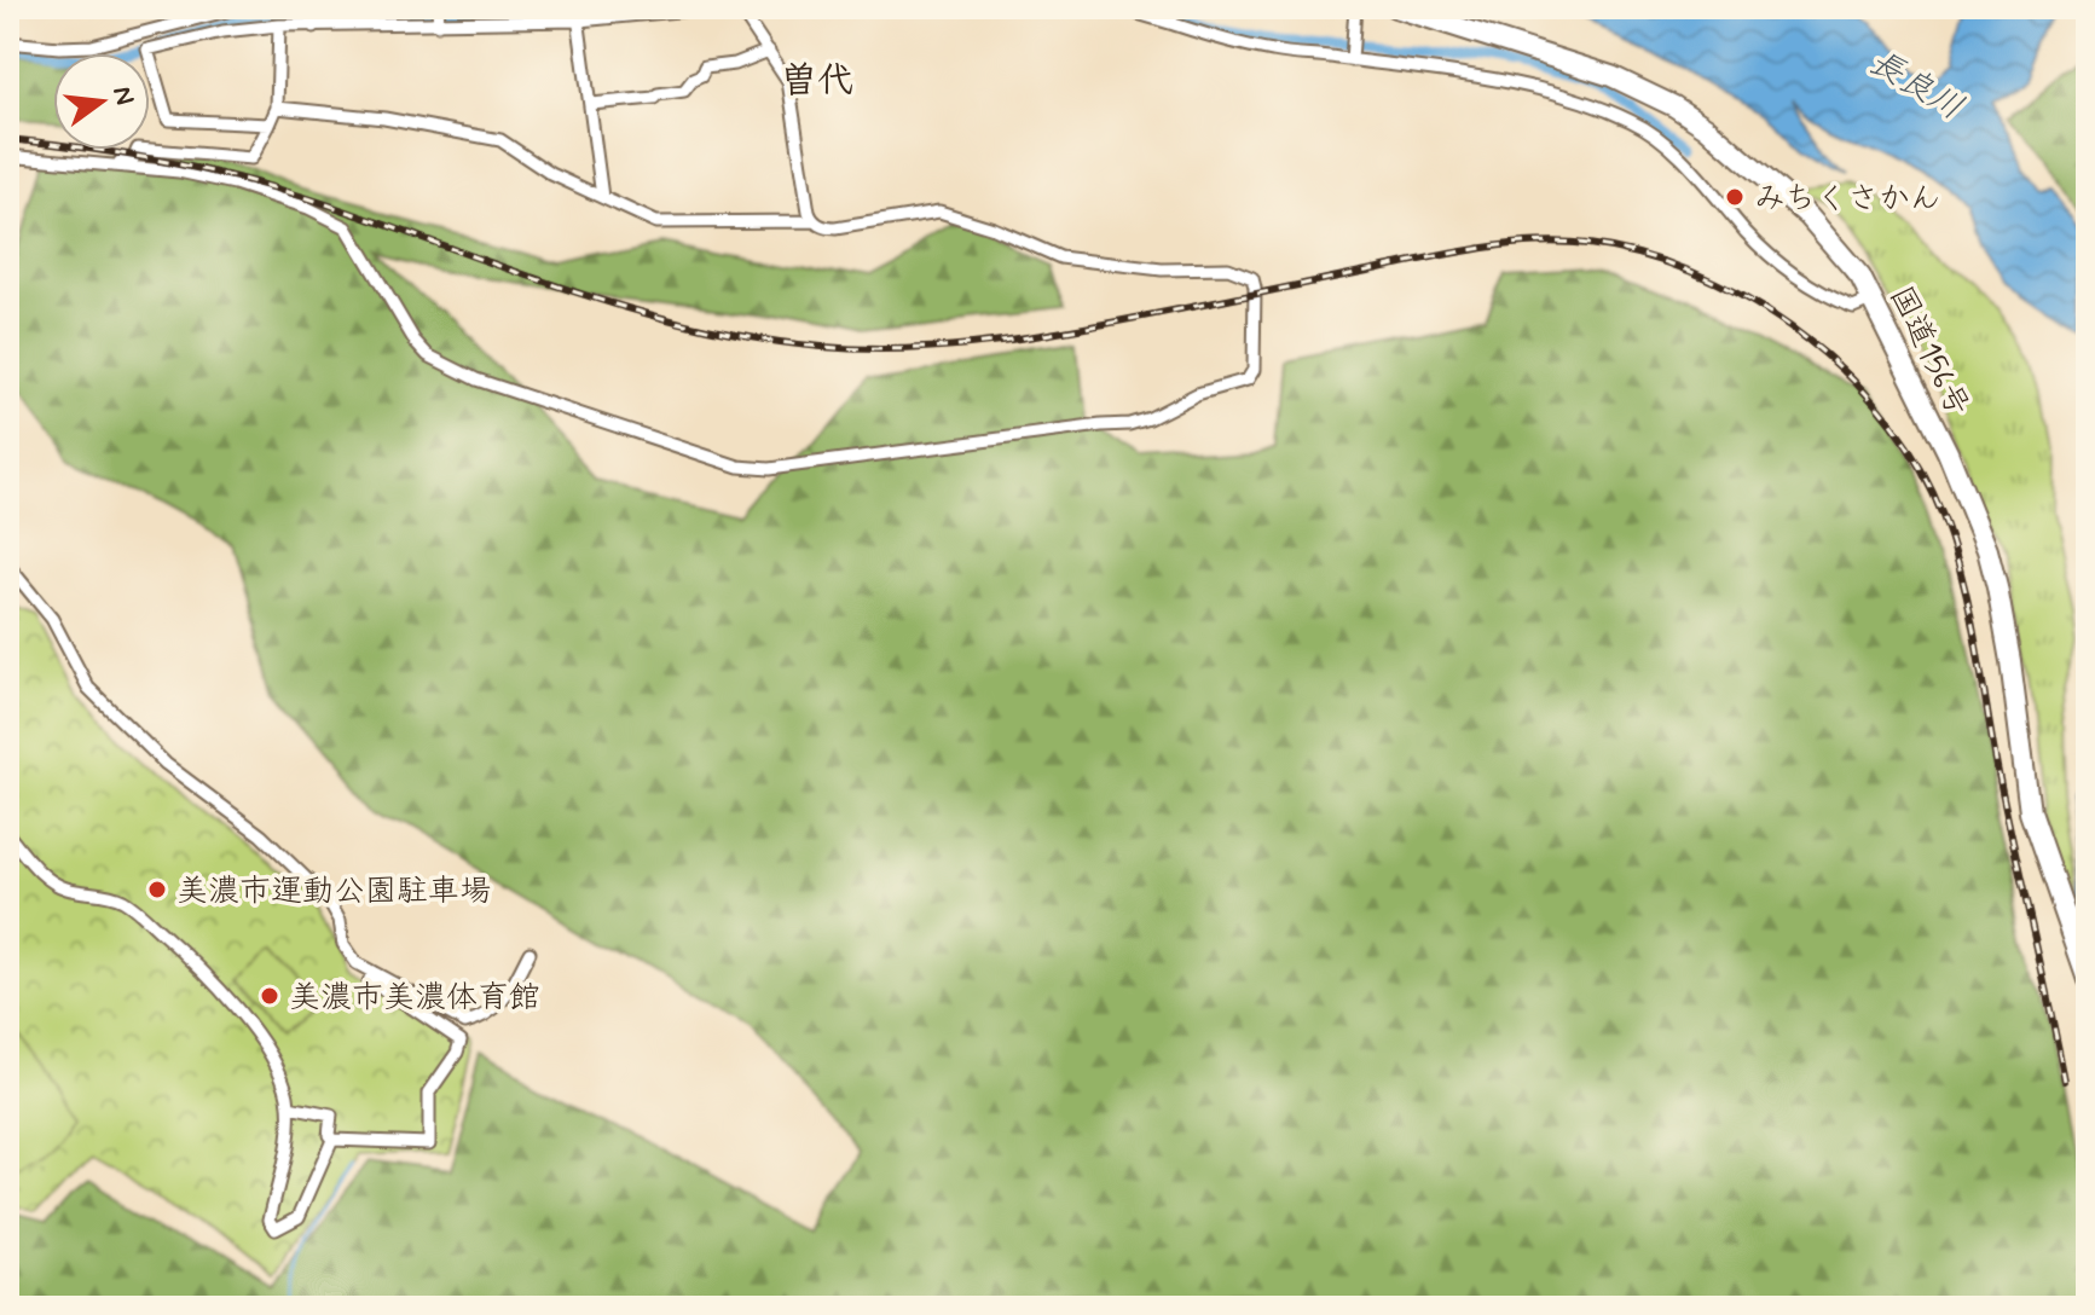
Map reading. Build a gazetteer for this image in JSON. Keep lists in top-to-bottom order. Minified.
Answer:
{"streets":{"highway":["国道156号"]},"districts":["曽代"],"water":["長良川"],"places":["みちくさかん","美濃市運動公園駐車場","美濃市美濃体育館"],"north":"right"}
